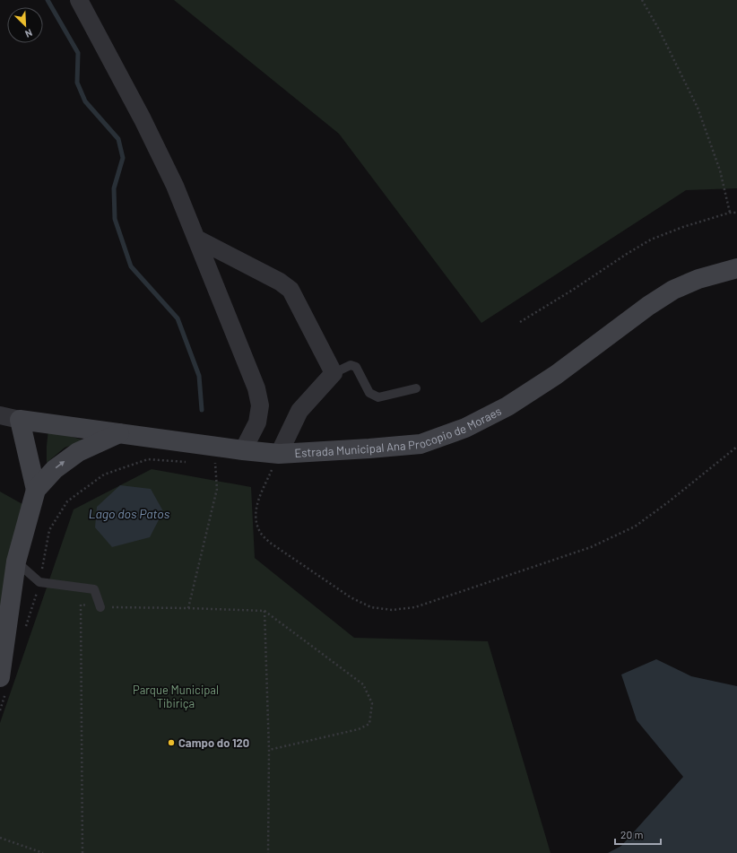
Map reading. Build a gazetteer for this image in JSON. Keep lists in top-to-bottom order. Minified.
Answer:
{"streets":{"street":["Estrada Municipal Ana Procopio de Moraes"]},"water":["Lago dos Patos"],"parks":["Parque Municipal Tibiriça"],"places":["Campo do 120"],"scale_bar":"20 m","north":"bottom right"}
